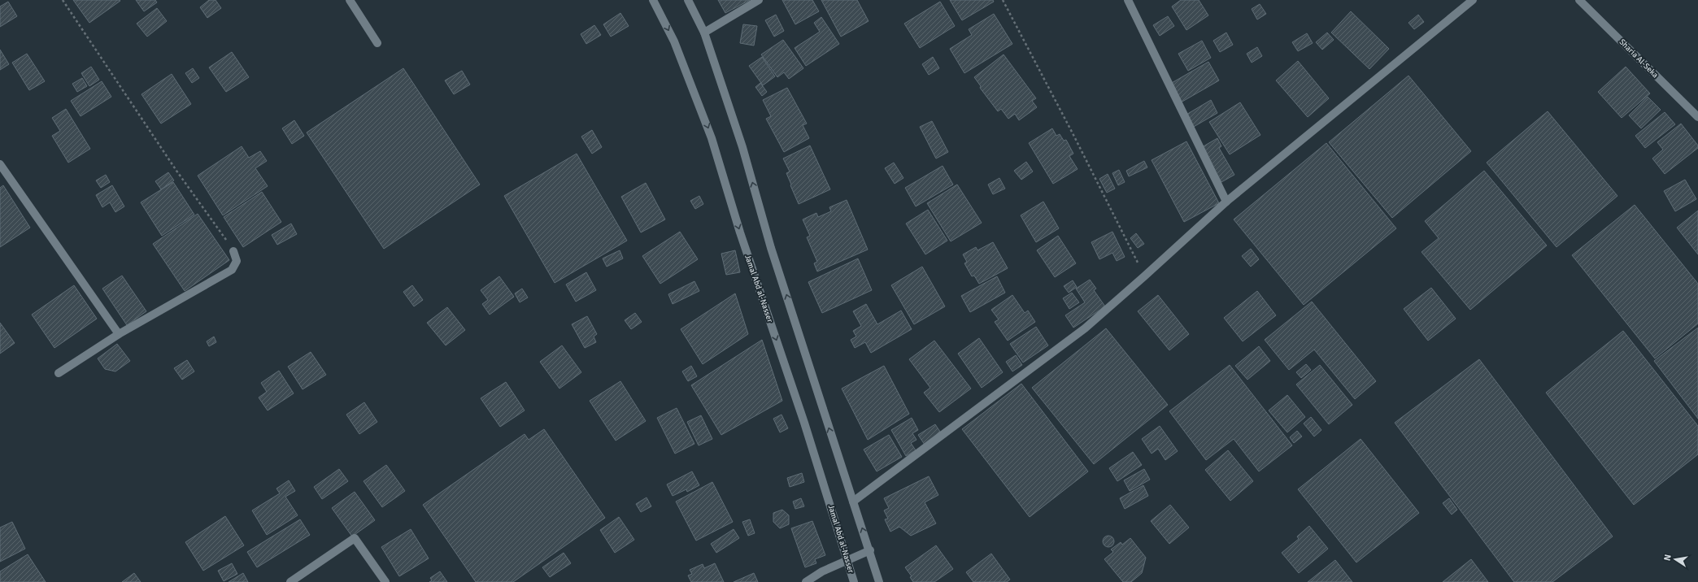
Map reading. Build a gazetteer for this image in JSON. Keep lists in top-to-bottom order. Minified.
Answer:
{"streets":{"main road":["Sharia Al-Seka","Jamal Abd al-Nasser"]},"north":"left"}
